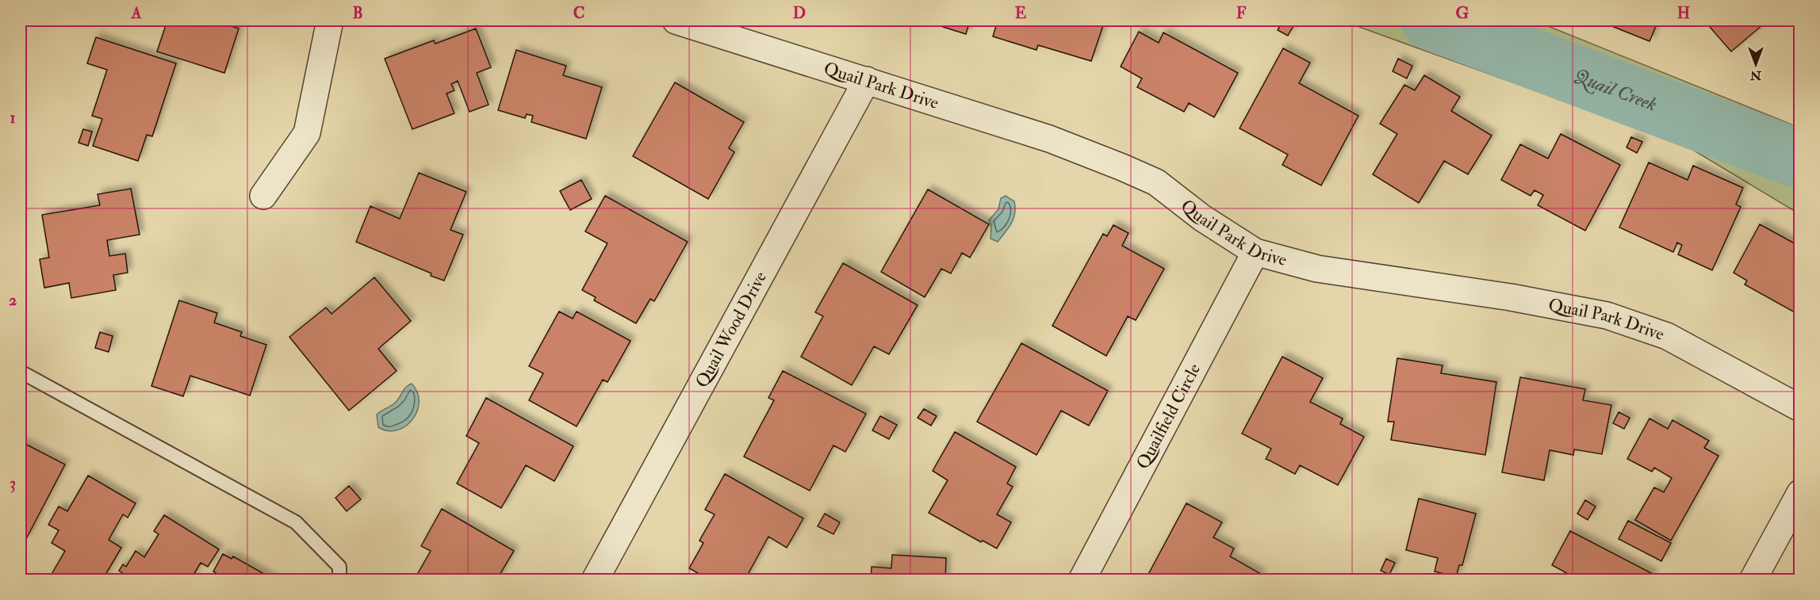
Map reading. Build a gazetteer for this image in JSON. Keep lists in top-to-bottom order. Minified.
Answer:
{"streets":{"street":["Quail Park Drive","Quail Wood Drive","Quailfield Circle"]},"crossings":[["Quail Park Drive","Quail Wood Drive"],["Quail Park Drive","Quailfield Circle"]],"water":["Quail Creek"],"north":"bottom","grid":{"columns":["A","B","C","D","E","F","G","H"],"rows":["1","2","3"]}}
